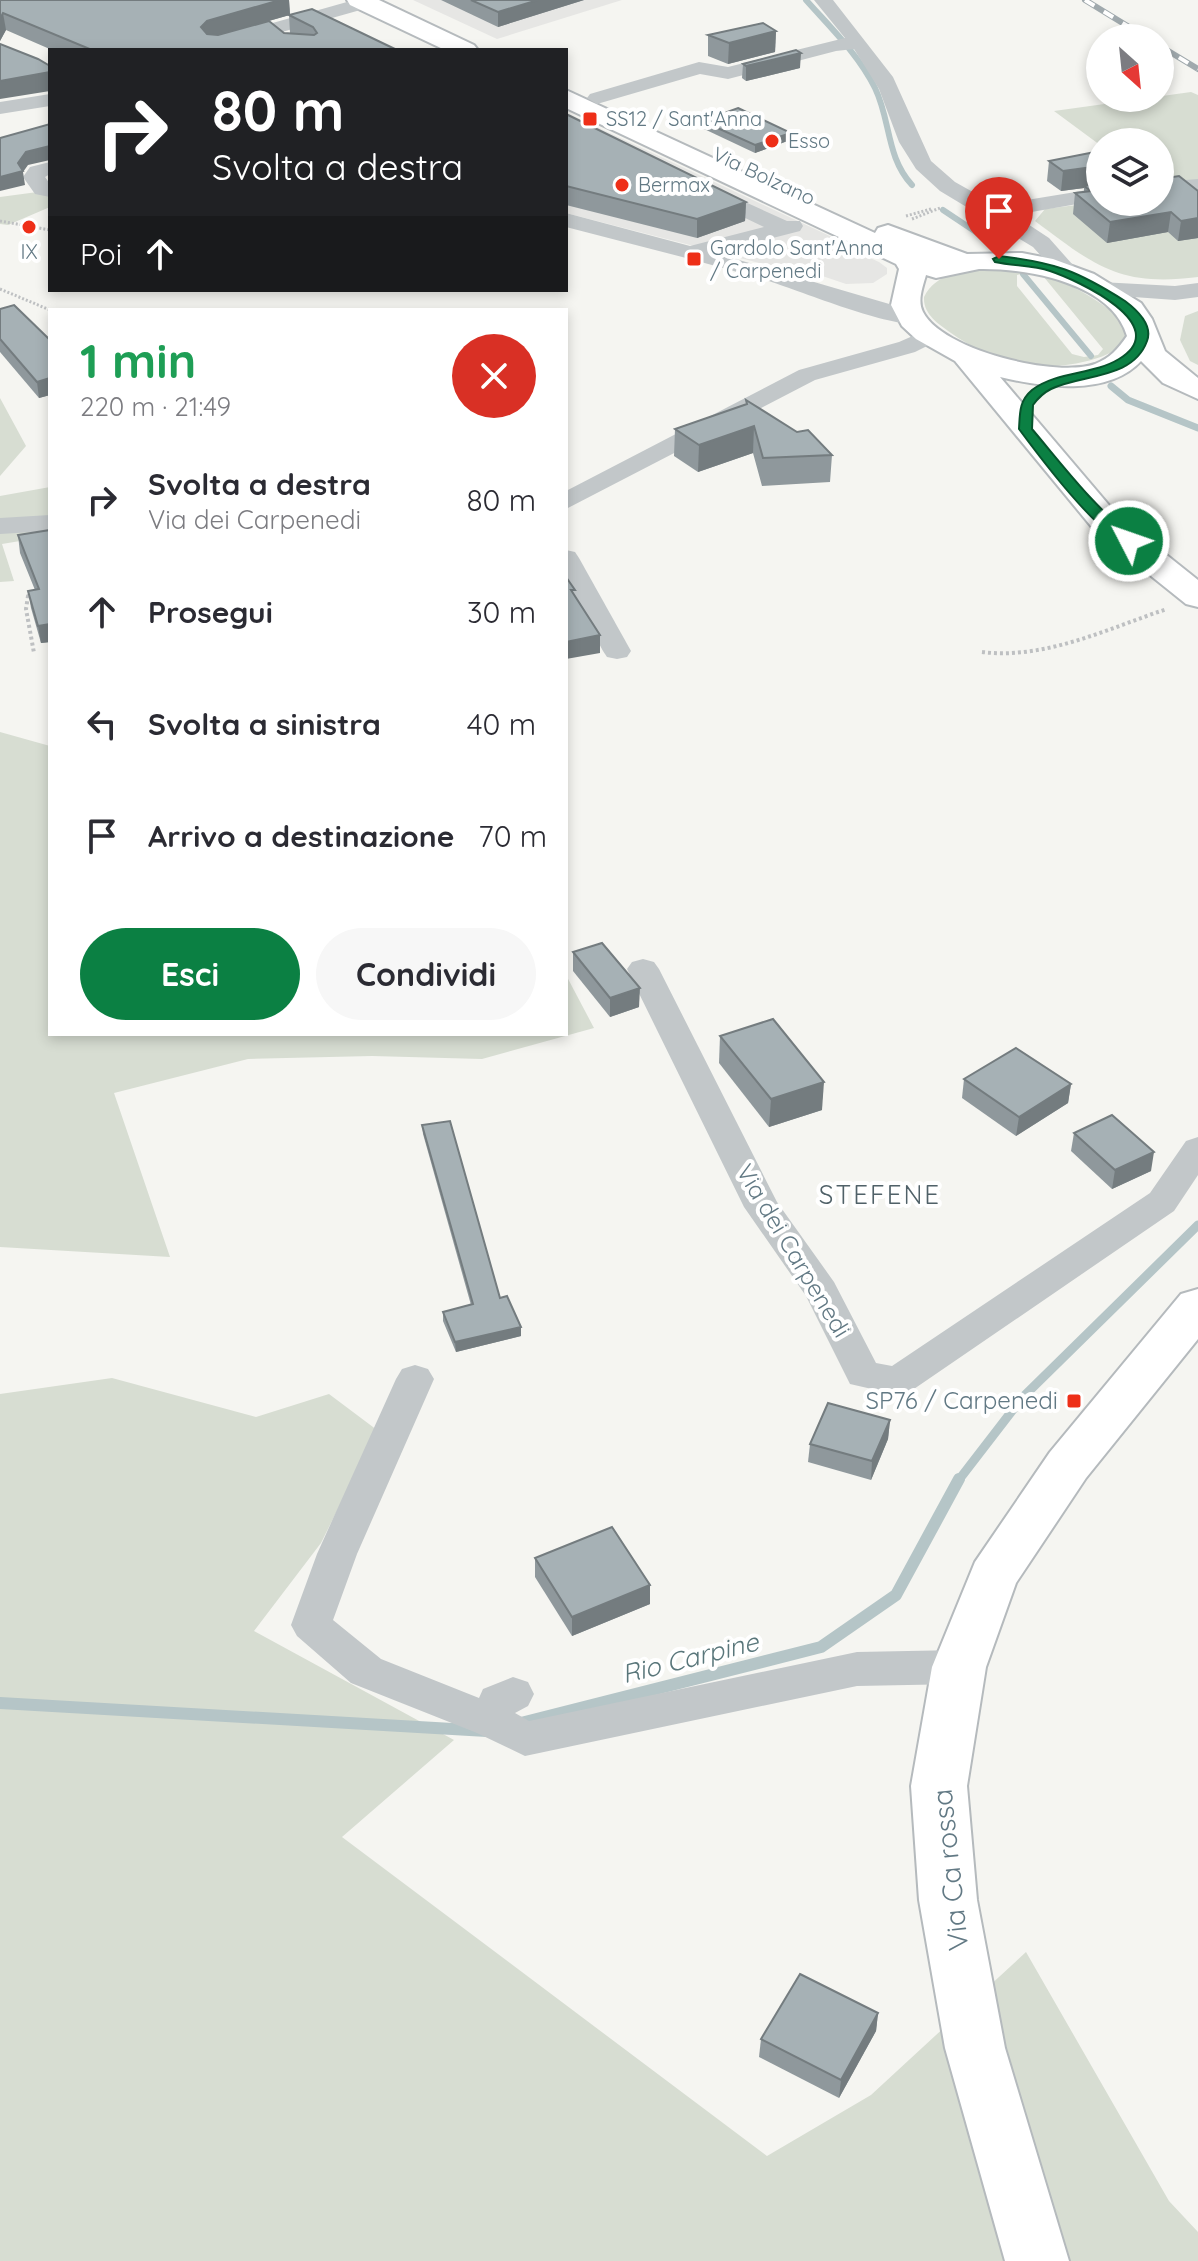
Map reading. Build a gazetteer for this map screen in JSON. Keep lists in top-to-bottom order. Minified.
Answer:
{"streets":{"main road":["Via Bolzano","Via Ca rossa"],"street":["Via dei Carpenedi"]},"districts":["STEFENE"],"water":["Rio Carpine"],"places":{"transit":["SS12 / Sant'Anna","Gardolo Sant'Anna / Carpenedi","SP76 / Carpenedi"],"other":["Esso","Bermax","IX"]},"north":"bottom right","page":{"turn":["80 m","Svolta a destra"],"then":"Poi","heading":["1 min","220 m · 21:49"],"list":[{"name":"Svolta a destra","note":"Via dei Carpenedi","value":"80 m"},{"name":"Prosegui","value":"30 m"},{"name":"Svolta a sinistra","value":"40 m"},{"name":"Arrivo a destinazione","value":"70 m"}],"buttons":["Esci","Condividi"]}}
